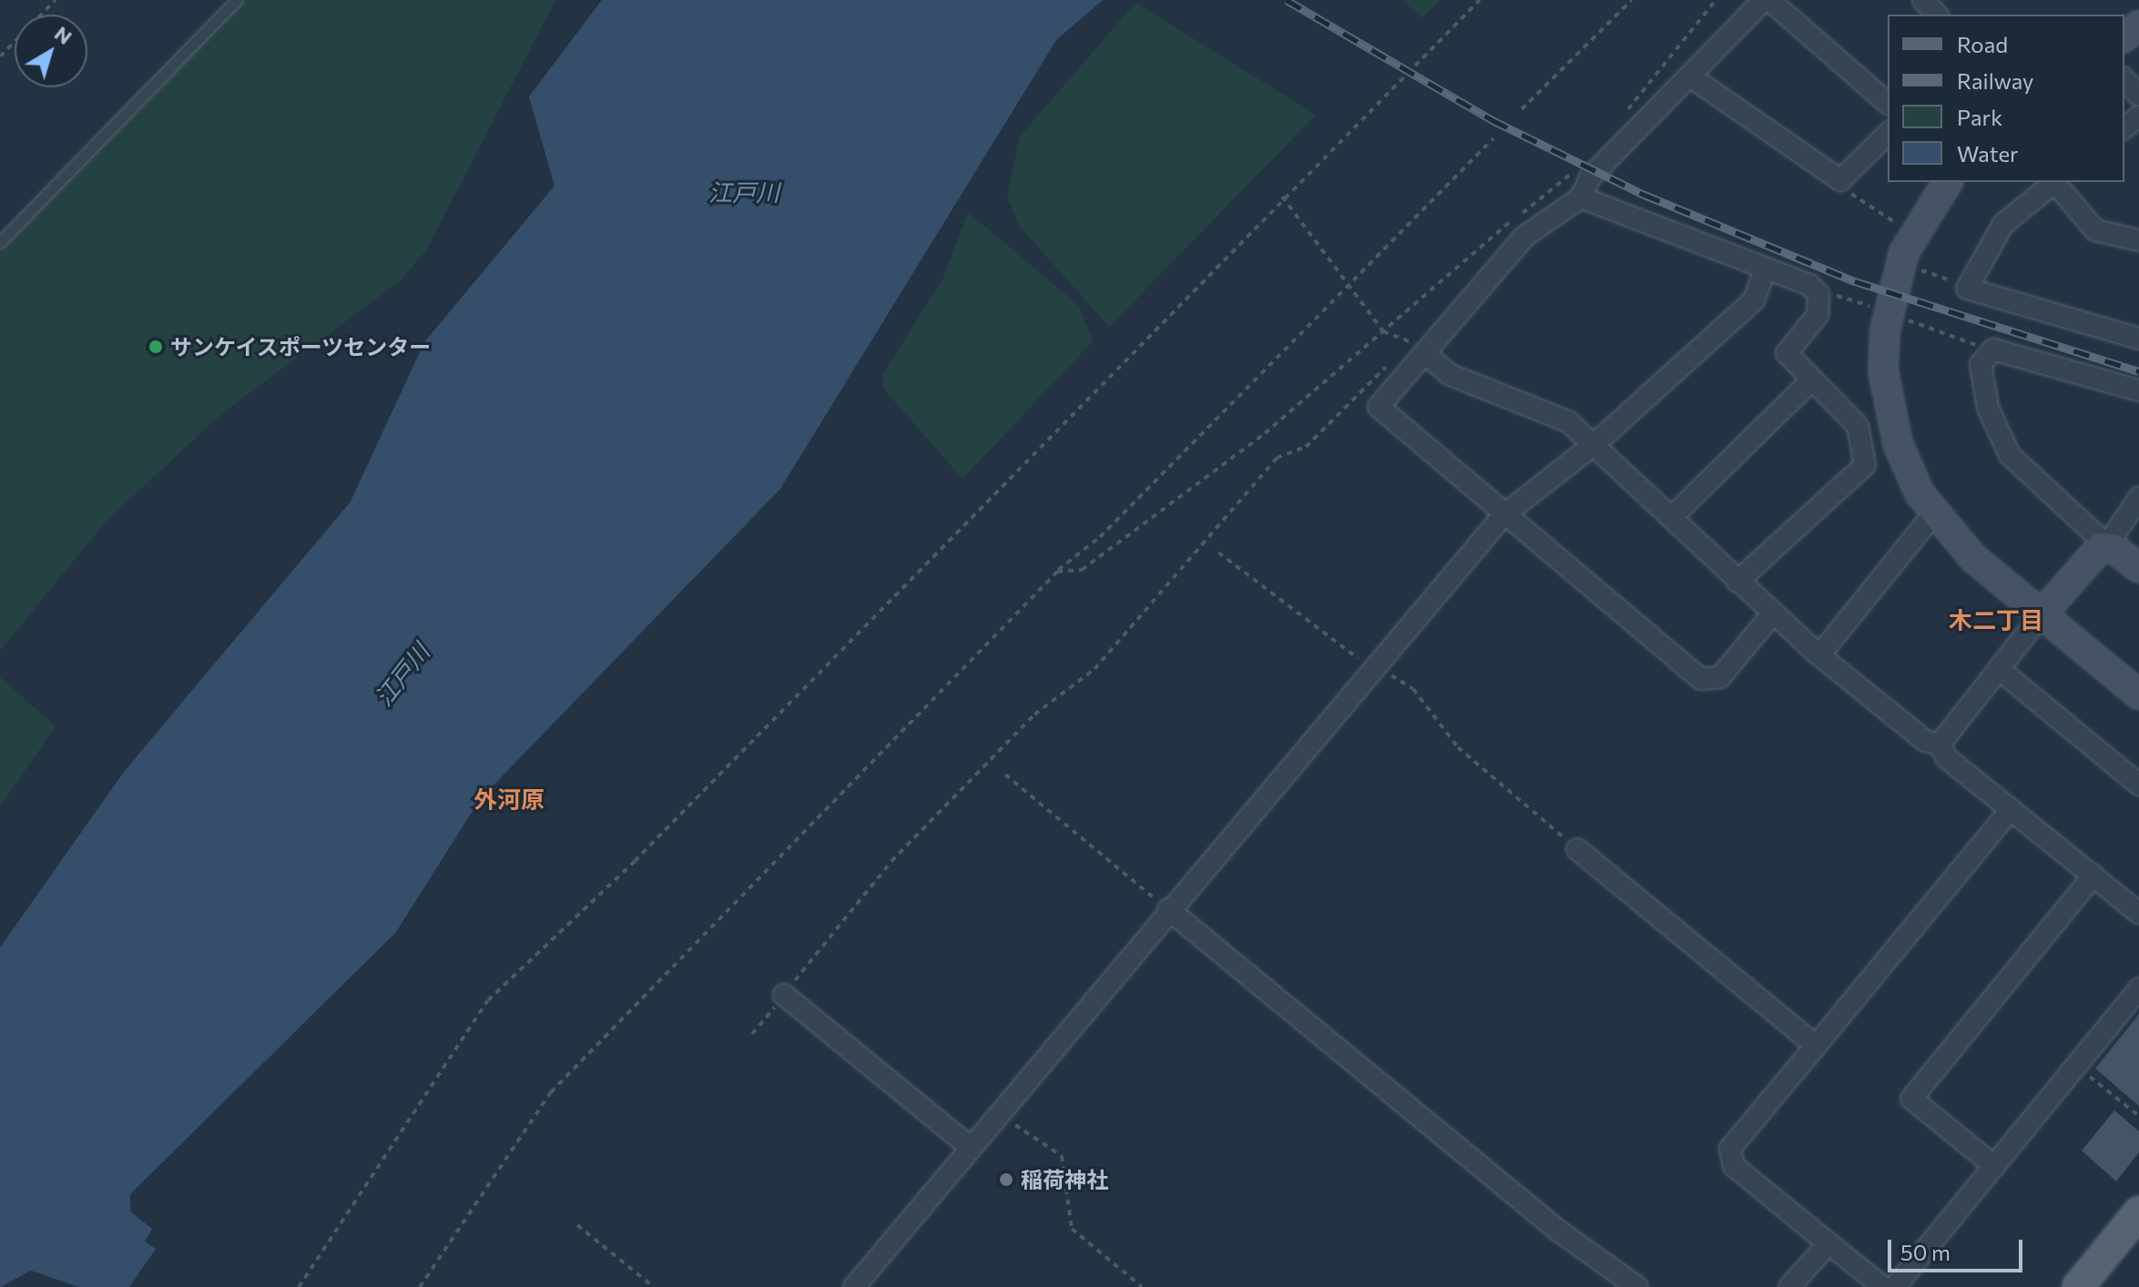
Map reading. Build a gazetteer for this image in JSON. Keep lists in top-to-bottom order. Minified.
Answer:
{"districts":["木二丁目","外河原"],"water":["江戸川"],"places":["サンケイスポーツセンター","稲荷神社"],"legend":["Road","Railway","Park","Water"],"scale_bar":"50 m","north":"top right"}
